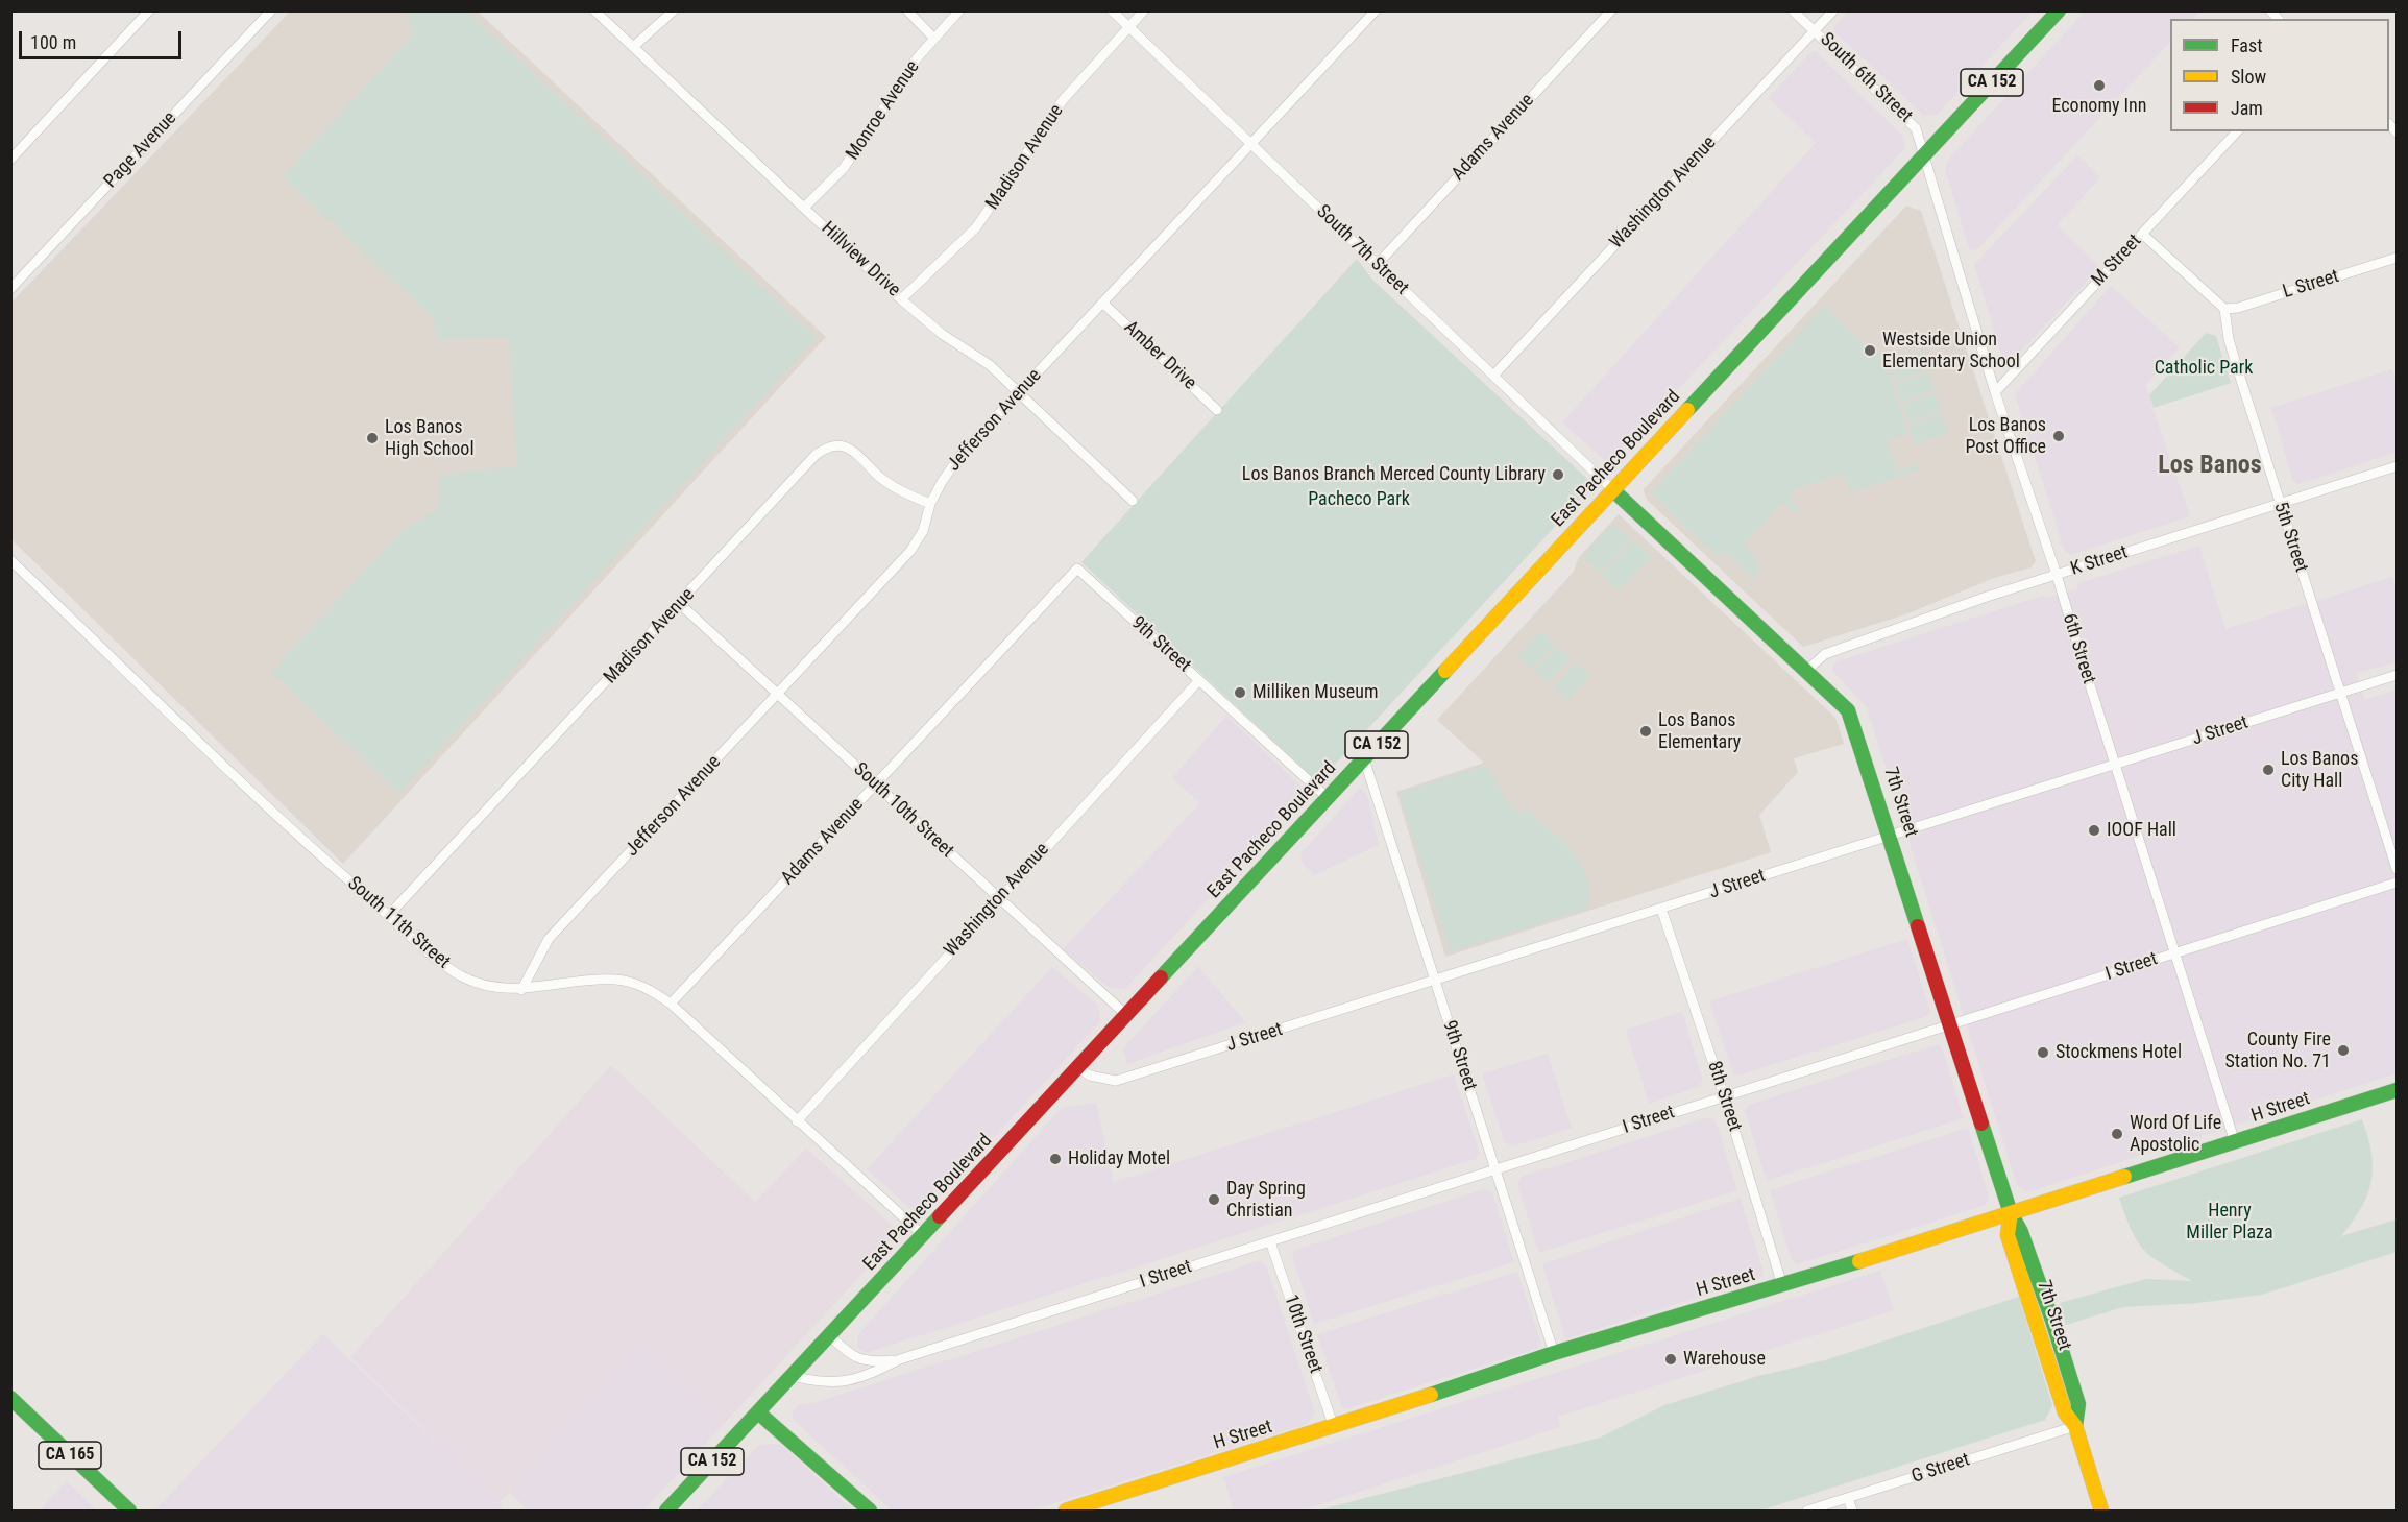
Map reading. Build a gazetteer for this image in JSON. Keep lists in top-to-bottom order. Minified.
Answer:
{"streets":{"main road":["CA 152","East Pacheco Boulevard","7th Street","H Street","CA 165"],"street":["South 6th Street","Monroe Avenue","Adams Avenue","Page Avenue","Madison Avenue","Washington Avenue","South 7th Street","Hillview Drive","M Street","L Street","Amber Drive","Jefferson Avenue","5th Street","K Street","9th Street","6th Street","J Street","South 10th Street","South 11th Street","I Street","8th Street","10th Street","G Street"]},"crossings":[["South 6th Street","Washington Avenue"],["South 6th Street","East Pacheco Boulevard"],["South 6th Street","6th Street"],["Monroe Avenue","Hillview Drive"],["Adams Avenue","South 7th Street"],["Adams Avenue","9th Street"],["Adams Avenue","South 10th Street"],["Adams Avenue","South 11th Street"],["Madison Avenue","South 7th Street"],["Madison Avenue","Hillview Drive"],["Madison Avenue","Jefferson Avenue"],["Madison Avenue","South 10th Street"],["Madison Avenue","South 11th Street"],["Washington Avenue","South 7th Street"],["Washington Avenue","9th Street"],["Washington Avenue","South 10th Street"],["Washington Avenue","South 11th Street"],["South 7th Street","Jefferson Avenue"],["South 7th Street","East Pacheco Boulevard"],["South 7th Street","7th Street"],["Hillview Drive","Jefferson Avenue"],["M Street","6th Street"],["L Street","5th Street"],["Amber Drive","Jefferson Avenue"],["Jefferson Avenue","South 10th Street"],["Jefferson Avenue","South 11th Street"],["East Pacheco Boulevard","9th Street"],["East Pacheco Boulevard","6th Street"],["East Pacheco Boulevard","J Street"],["East Pacheco Boulevard","7th Street"],["East Pacheco Boulevard","South 10th Street"],["East Pacheco Boulevard","South 11th Street"],["East Pacheco Boulevard","I Street"],["5th Street","K Street"],["5th Street","J Street"],["K Street","6th Street"],["K Street","7th Street"],["9th Street","J Street"],["9th Street","I Street"],["9th Street","H Street"],["6th Street","J Street"],["6th Street","I Street"],["6th Street","H Street"],["J Street","7th Street"],["J Street","8th Street"],["7th Street","I Street"],["7th Street","H Street"],["7th Street","G Street"],["I Street","8th Street"],["I Street","10th Street"],["8th Street","H Street"],["H Street","10th Street"]],"districts":["Los Banos"],"parks":["Catholic Park","Pacheco Park","Henry Miller Plaza"],"places":["Economy Inn","Westside Union Elementary School","Los Banos Post Office","Los Banos High School","Los Banos Branch Merced County Library","Milliken Museum","Los Banos Elementary","Los Banos City Hall","IOOF Hall","County Fire Station No. 71","Stockmens Hotel","Word Of Life Apostolic","Holiday Motel","Day Spring Christian","Warehouse"],"legend":["Fast","Slow","Jam"],"scale_bar":"100 m"}
